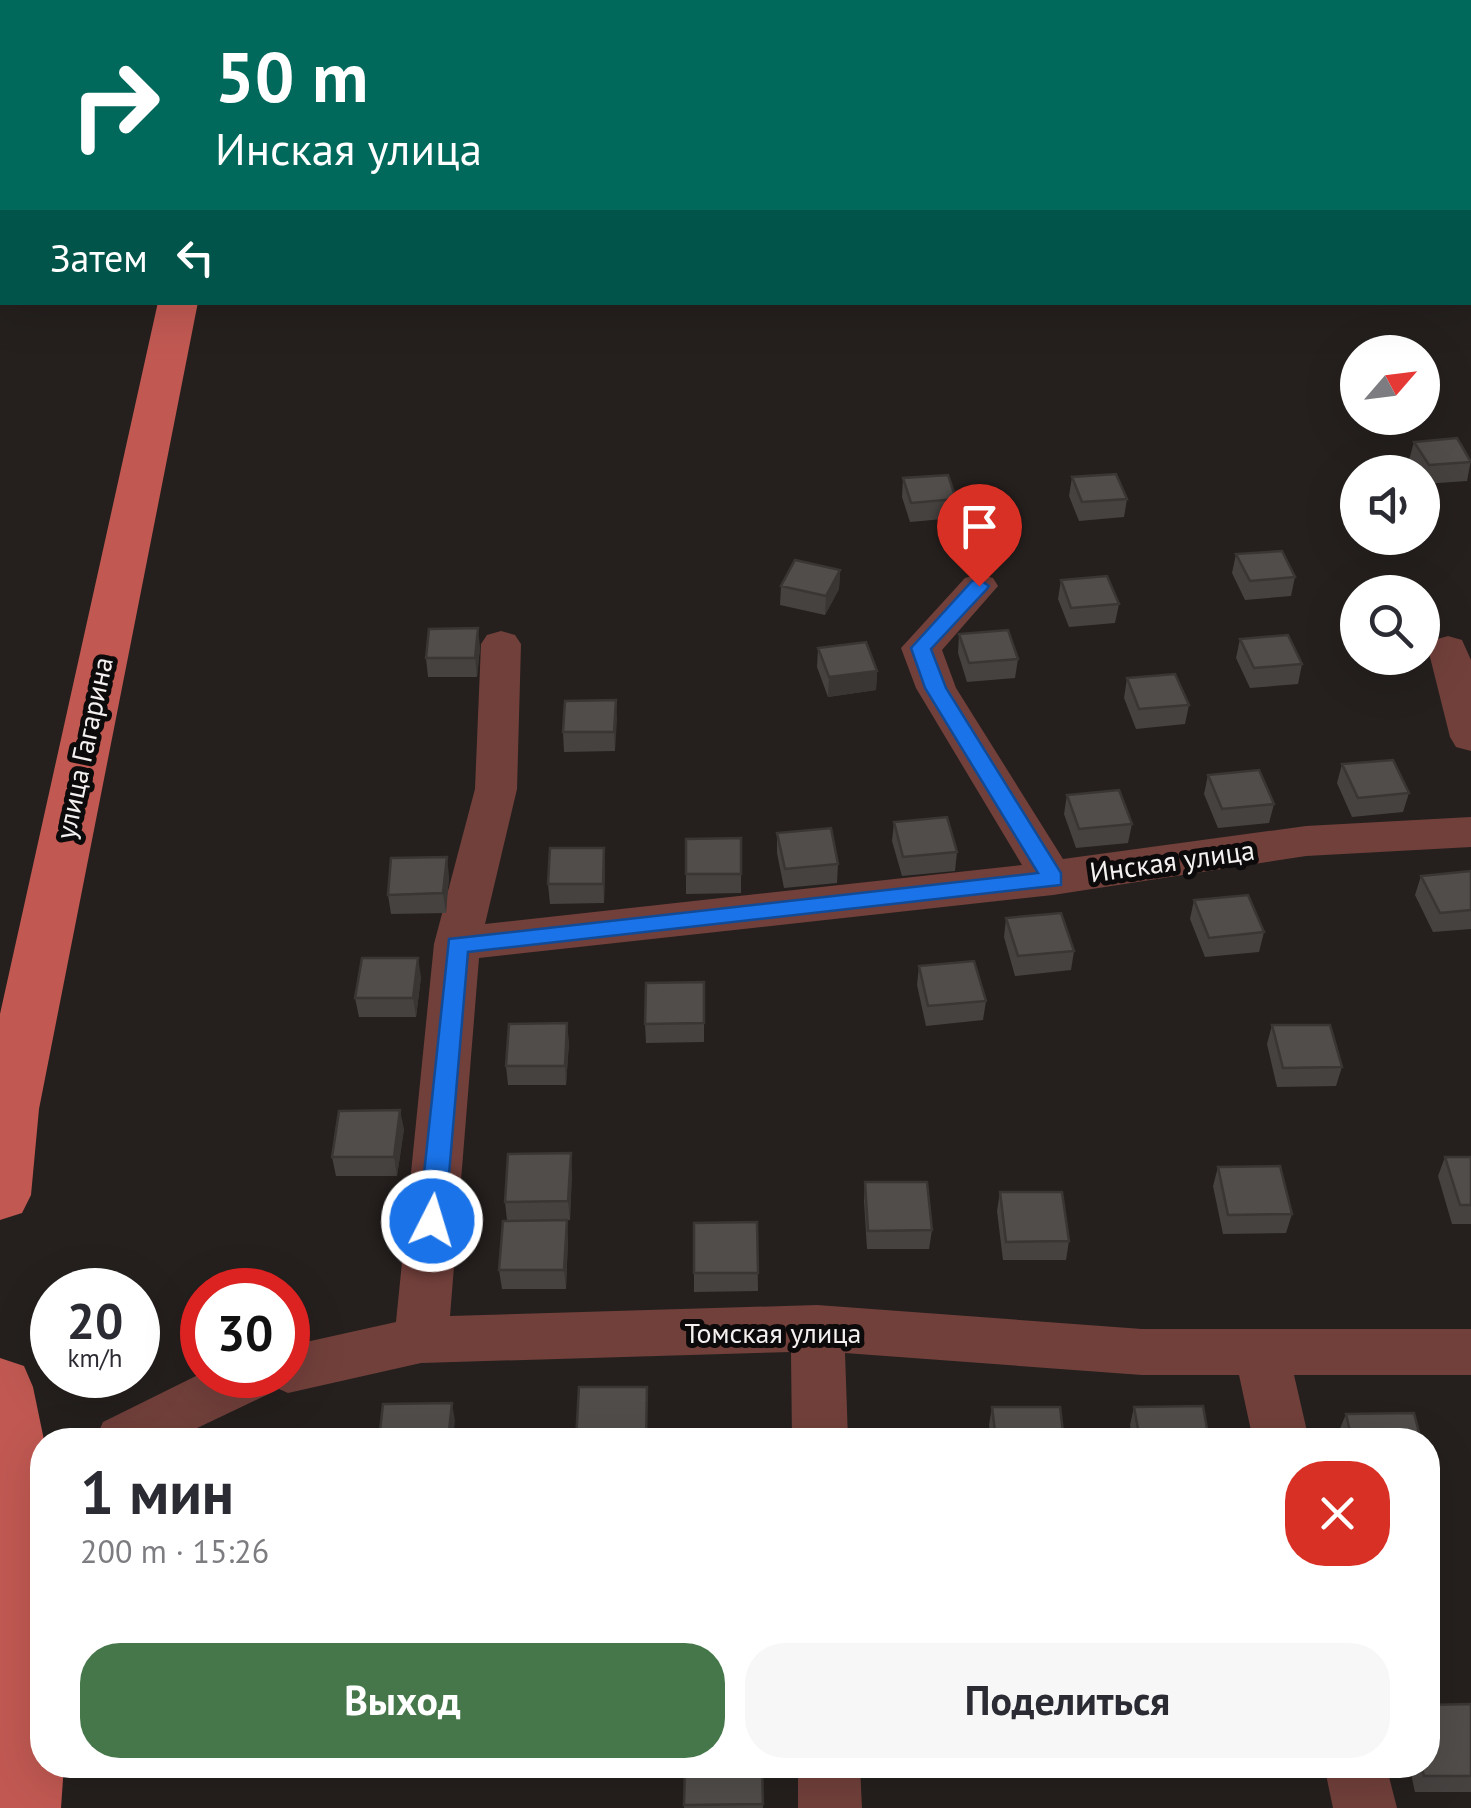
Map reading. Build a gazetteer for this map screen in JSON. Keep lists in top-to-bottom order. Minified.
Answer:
{"streets":{"main road":["улица Гагарина"],"street":["Инская улица","Томская улица"]},"north":"top right","page":{"turn":["50 m","Инская улица"],"then":"Затем","speed":"20 km/h","limit":"30","heading":["1 мин","200 m · 15:26"],"buttons":["Выход","Поделиться"]}}
